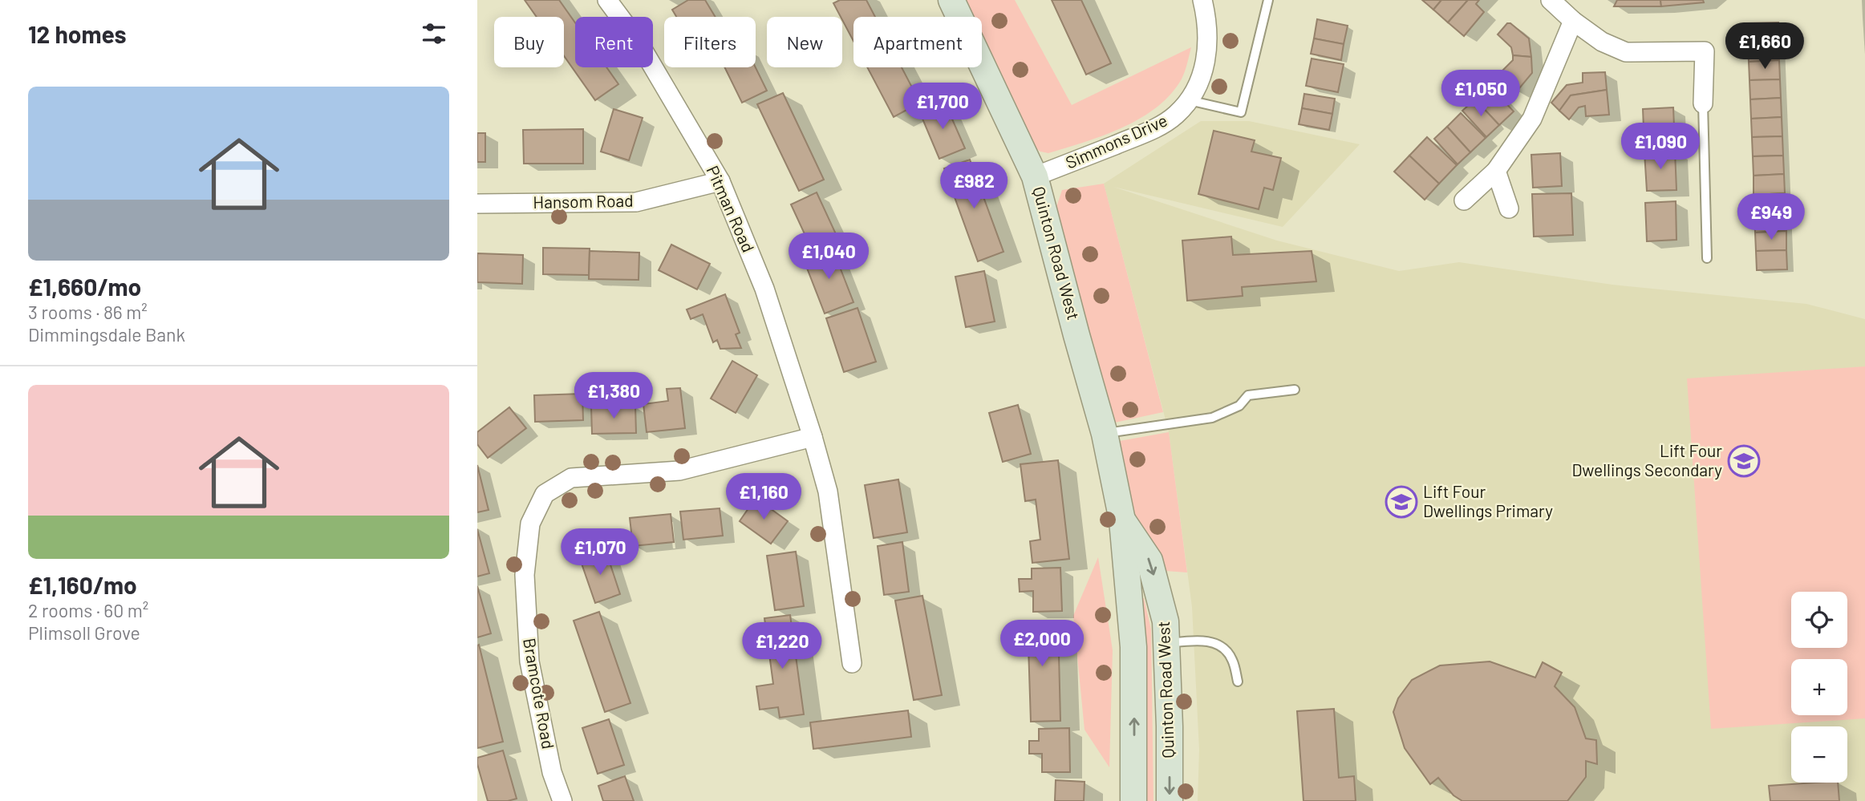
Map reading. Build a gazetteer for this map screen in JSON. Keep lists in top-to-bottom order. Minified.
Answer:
{"streets":{"street":["Simmons Drive","Hansom Road","Pitman Road","Quinton Road West","Bramcote Road"]},"crossings":[["Simmons Drive","Quinton Road West"],["Hansom Road","Pitman Road"],["Pitman Road","Bramcote Road"]],"places":{"school or university":["Lift Four Dwellings Secondary","Lift Four Dwellings Primary"]},"page":{"heading":"12 homes","chip":["Buy","Rent","Filters","New","Apartment"],"price":["£1,660","£1,050","£1,700","£1,090","£982","£949","£1,040","£1,380","£1,160","£1,070","£2,000","£1,220"],"list":[{"name":"£1,660/mo","note":"3 rooms · 86 m² · Dimmingsdale Bank"},{"name":"£1,160/mo","note":"2 rooms · 60 m² · Plimsoll Grove"}],"map_buttons":["+","−"]}}
